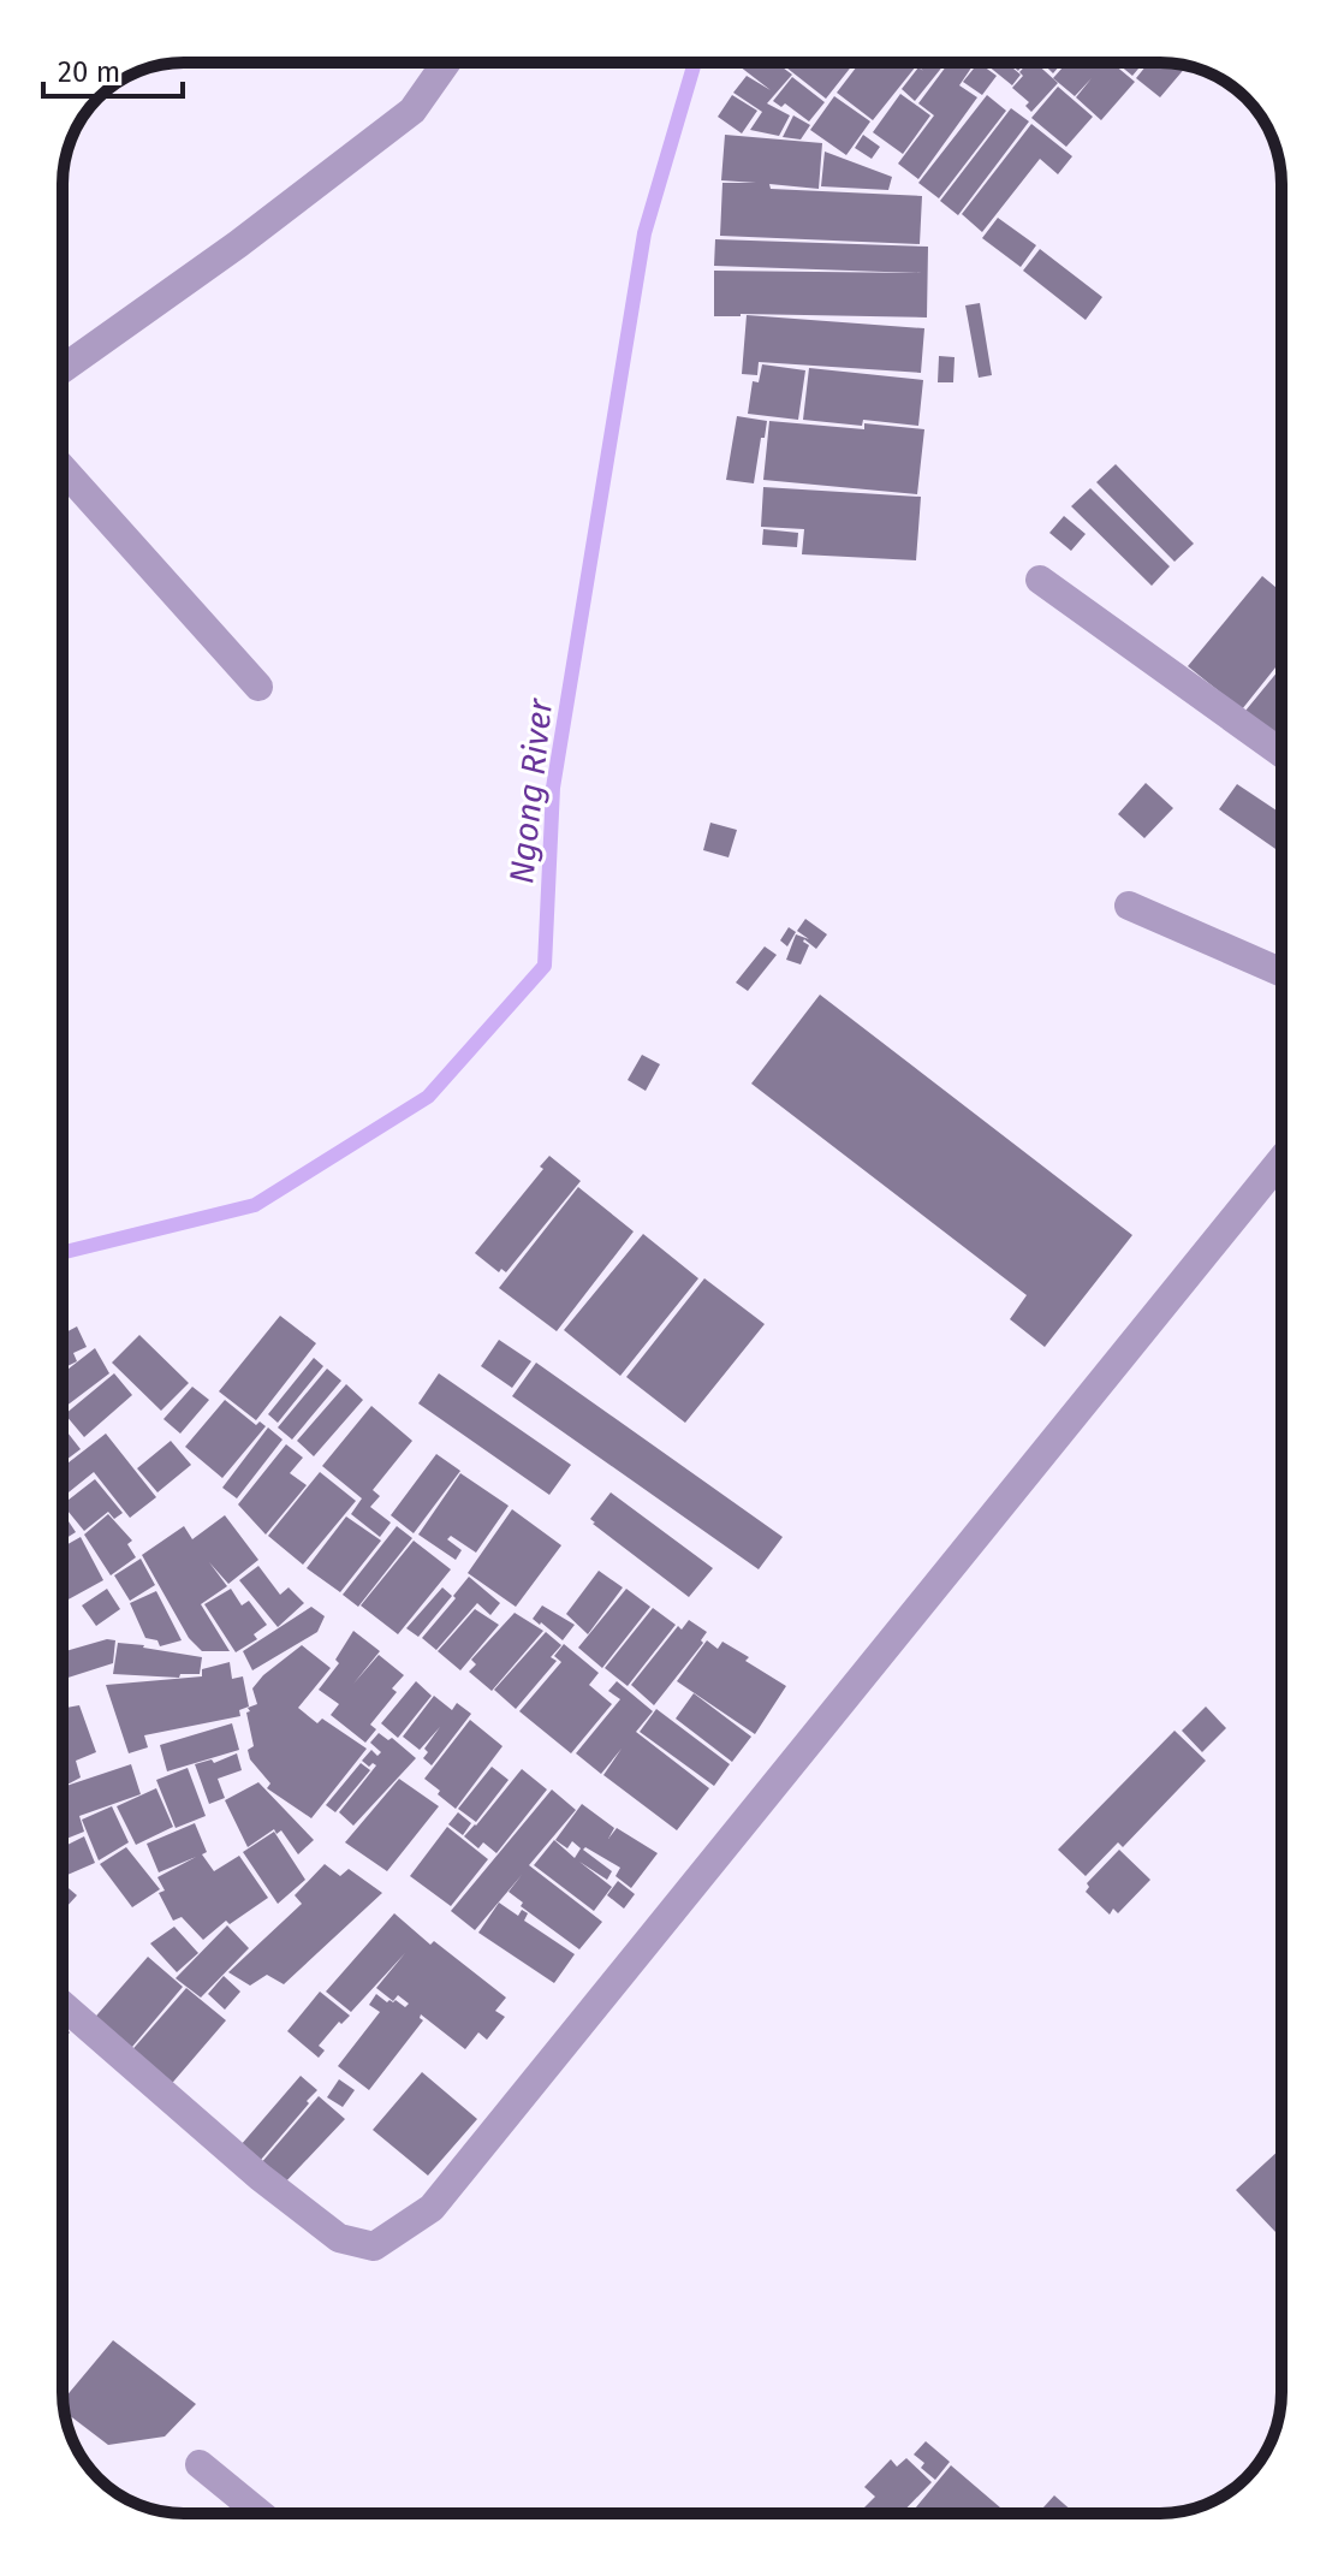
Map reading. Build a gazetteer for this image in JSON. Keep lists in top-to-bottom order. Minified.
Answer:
{"water":["Ngong River"],"scale_bar":"20 m"}
